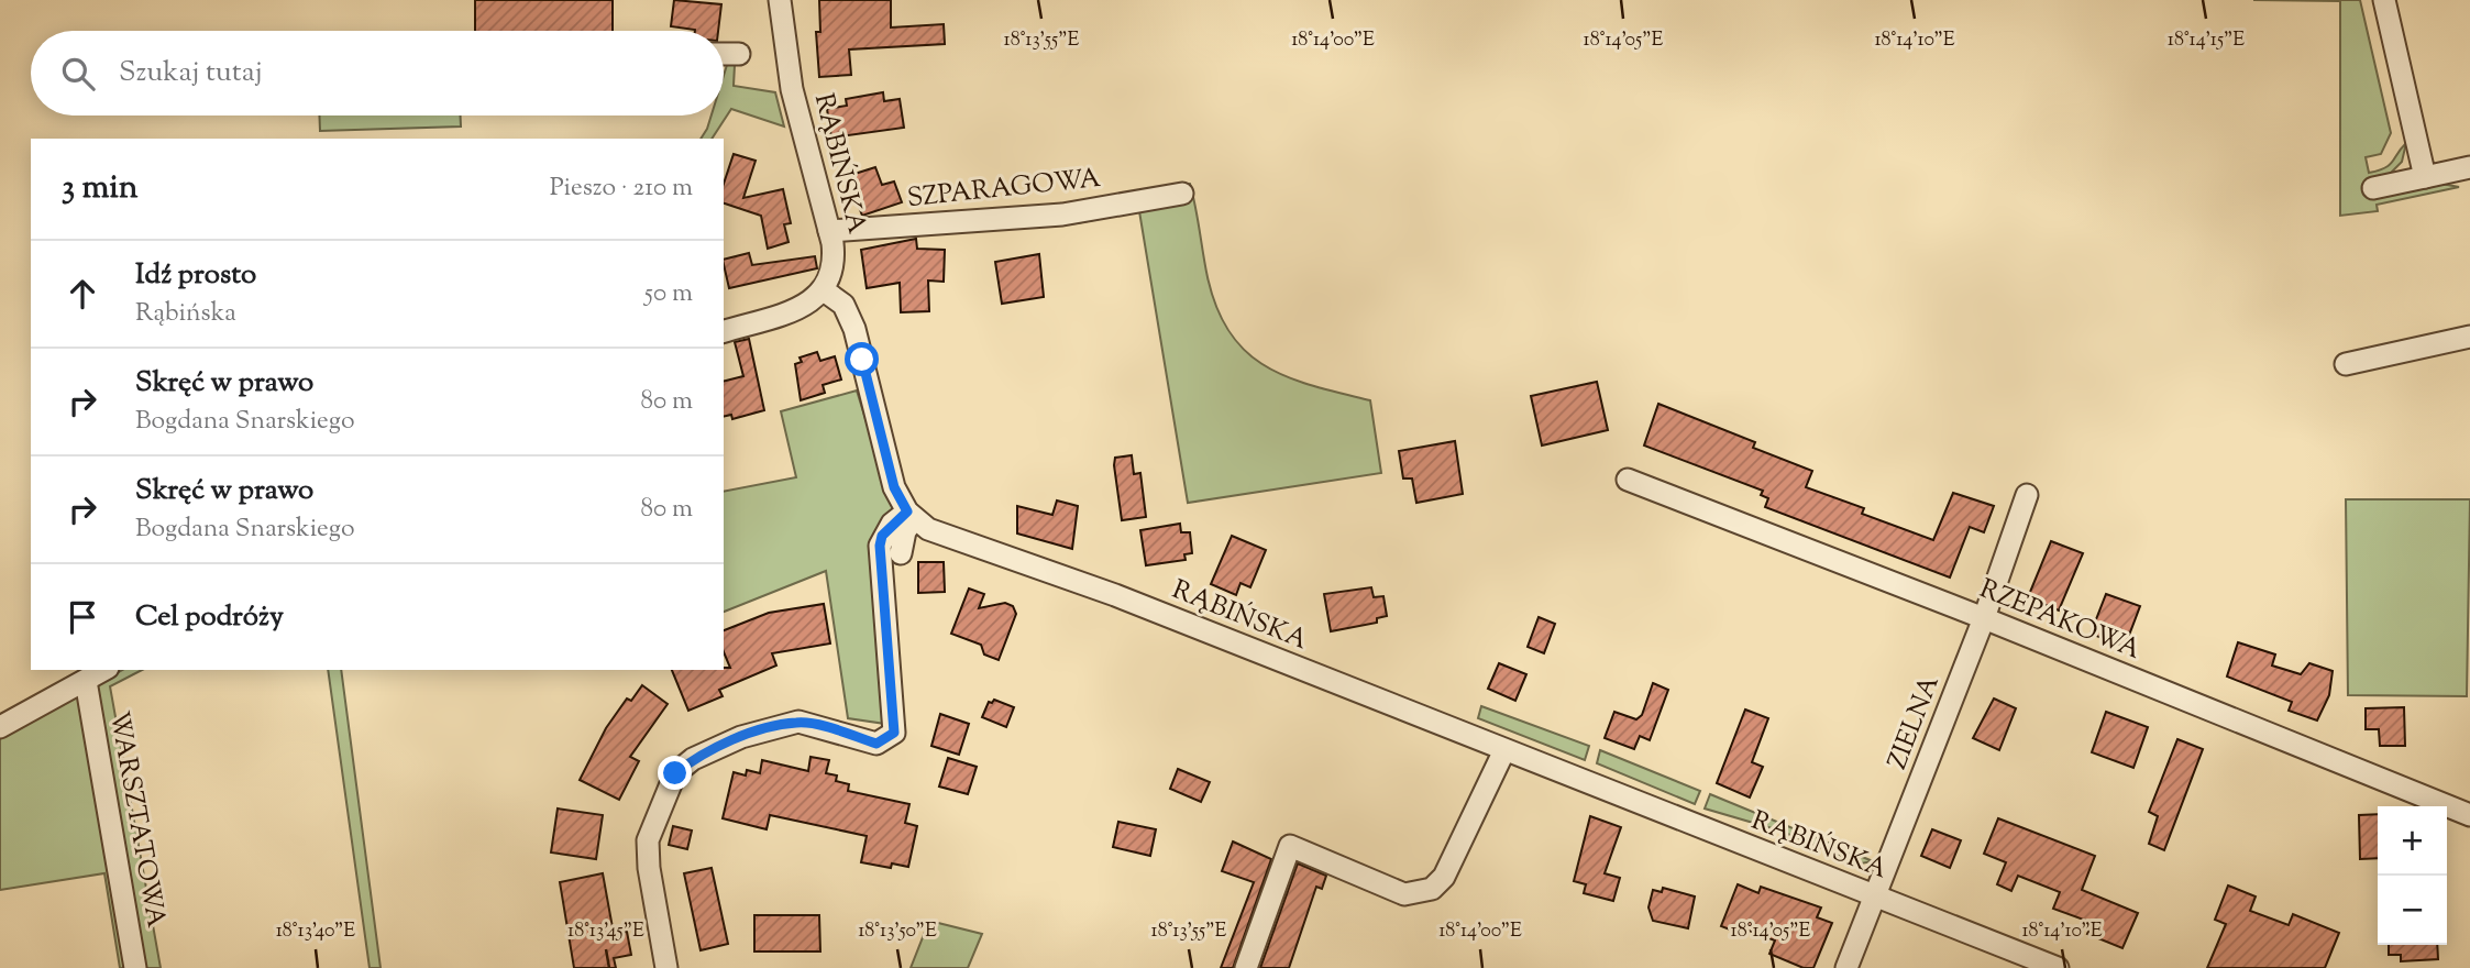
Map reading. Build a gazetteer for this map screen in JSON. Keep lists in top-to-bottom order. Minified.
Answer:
{"streets":{"street":["RĄBIŃSKA","SZPARAGOWA","RZEPAKOWA","ZIELNA","WARSZTATOWA"]},"crossings":[["RĄBIŃSKA","SZPARAGOWA"],["RĄBIŃSKA","ZIELNA"],["RZEPAKOWA","ZIELNA"]],"page":{"search":"Szukaj tutaj","heading":["3 min","Pieszo · 210 m"],"list":[["Idź prosto","Rąbińska","50 m"],["Skręć w prawo","Bogdana Snarskiego","80 m"],["Skręć w prawo","Bogdana Snarskiego","80 m"],"Cel podróży"],"map_buttons":["+","−"]},"coordinates":["18°13'55\"E","18°14'00\"E","18°14'05\"E","18°14'10\"E","18°14'15\"E","18°13'40\"E","18°13'45\"E","18°13'50\"E"]}
